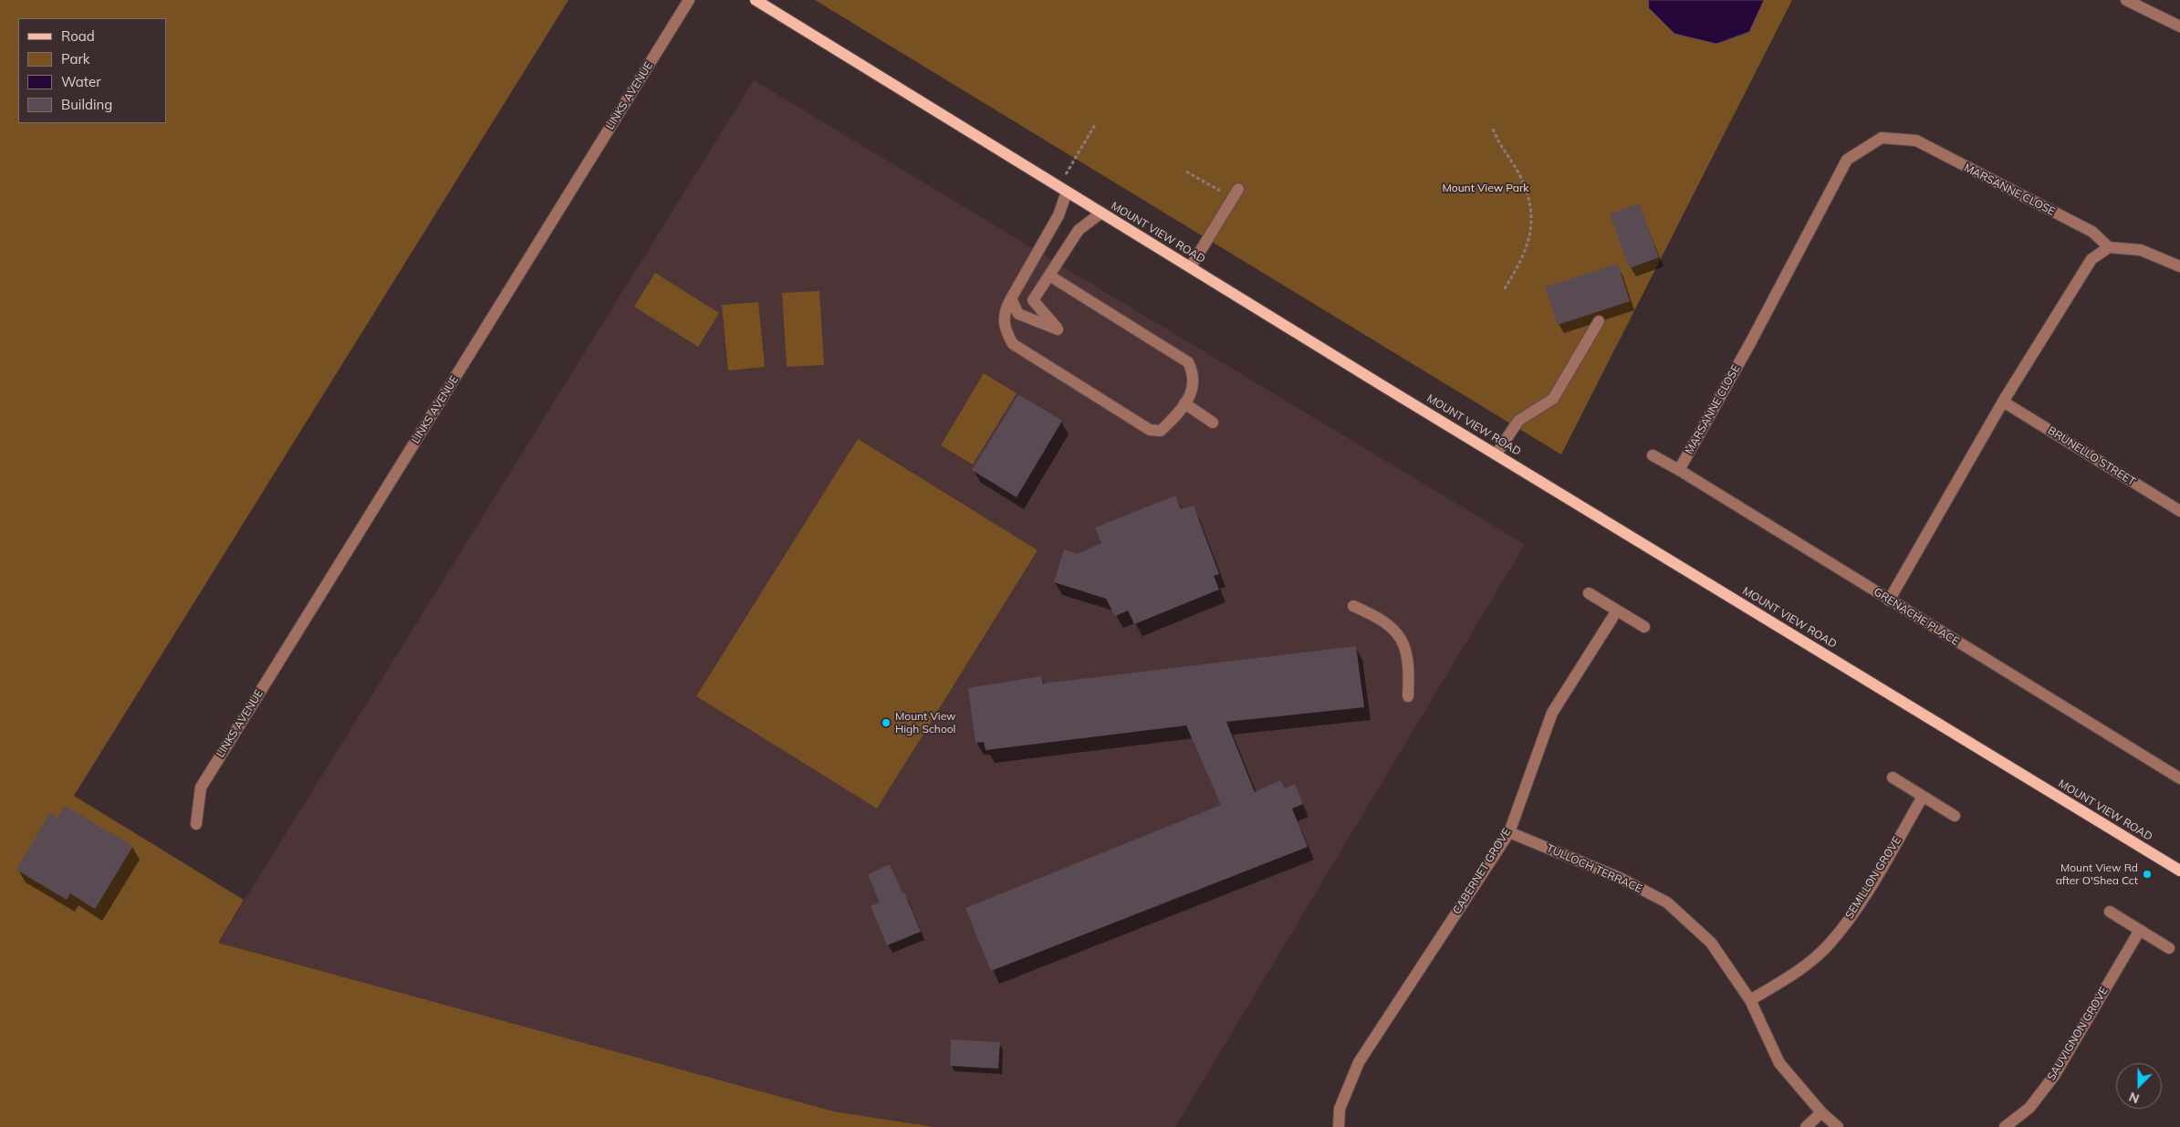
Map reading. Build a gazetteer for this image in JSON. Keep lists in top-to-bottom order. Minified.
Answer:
{"streets":{"main road":["MOUNT VIEW ROAD"],"street":["LINKS AVENUE","MARSANNE CLOSE","BRUNELLO STREET","GRENACHE PLACE","TULLOCH TERRACE","CABERNET GROVE","SEMILLON GROVE","SAUVIGNON GROVE"]},"crossings":[["MARSANNE CLOSE","GRENACHE PLACE"],["TULLOCH TERRACE","CABERNET GROVE"],["TULLOCH TERRACE","SEMILLON GROVE"]],"parks":["Mount View Park"],"places":["Mount View High School","Mount View Rd after O'Shea Cct"],"legend":["Road","Park","Water","Building"],"north":"bottom"}
